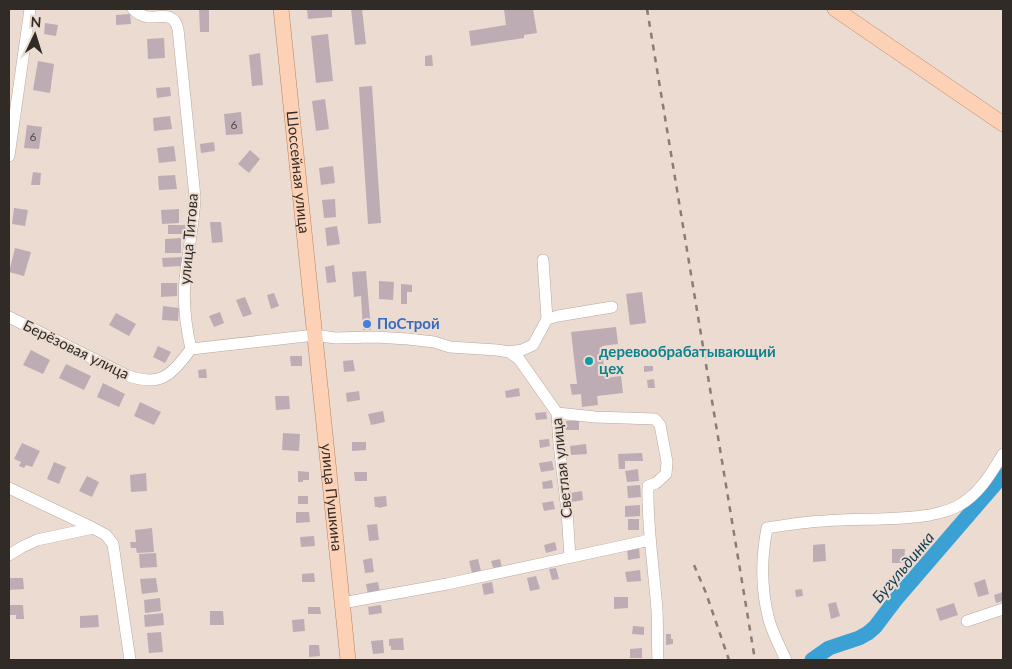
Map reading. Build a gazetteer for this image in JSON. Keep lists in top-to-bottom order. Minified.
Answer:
{"streets":{"main road":["Шоссейная улица","улица Пушкина"],"street":["улица Титова","Берёзовая улица","Светлая улица"]},"crossings":[["Шоссейная улица","улица Пушкина"],["улица Титова","Берёзовая улица"]],"water":["Бугульдинка"],"places":["ПоСтрой","деревообрабатывающий цех"],"house_numbers":["6","6"],"north":"top"}
